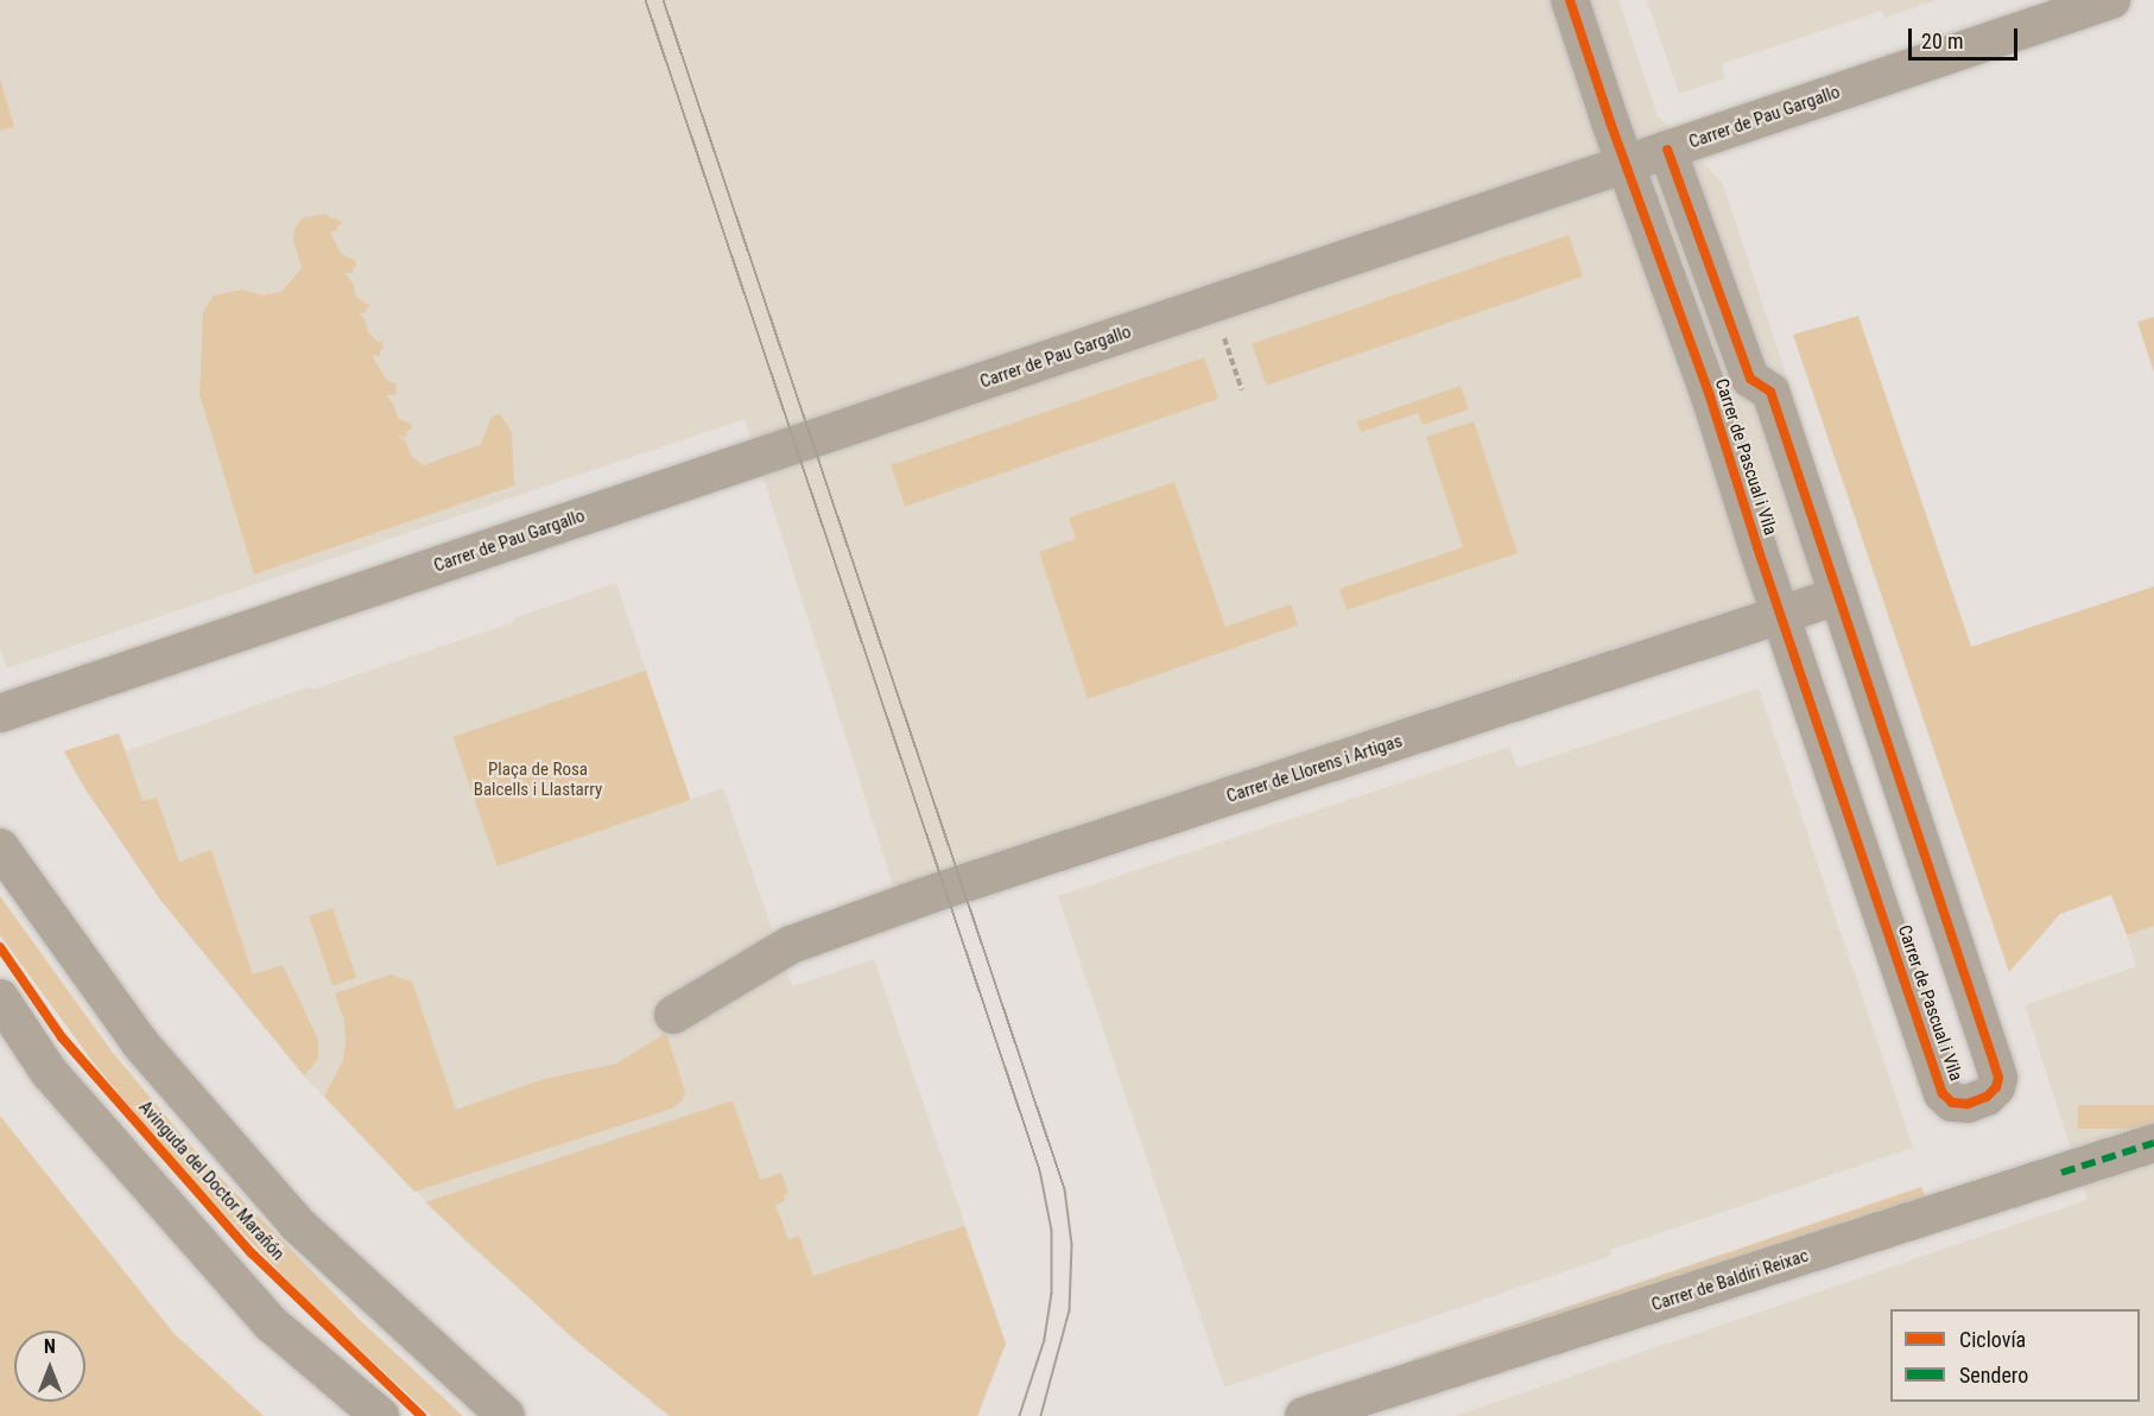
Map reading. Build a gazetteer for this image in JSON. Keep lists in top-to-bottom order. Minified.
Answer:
{"streets":{"street":["Carrer de Pau Gargallo","Carrer de Pascual i Vila","Carrer de Llorens i Artigas","Avinguda del Doctor Marañón","Carrer de Baldiri Reixac"]},"crossings":[["Carrer de Pau Gargallo","Carrer de Pascual i Vila"],["Carrer de Pascual i Vila","Carrer de Llorens i Artigas"]],"parks":["Plaça de Rosa Balcells i Llastarry"],"legend":["Ciclovía","Sendero"],"scale_bar":"20 m","north":"top"}
